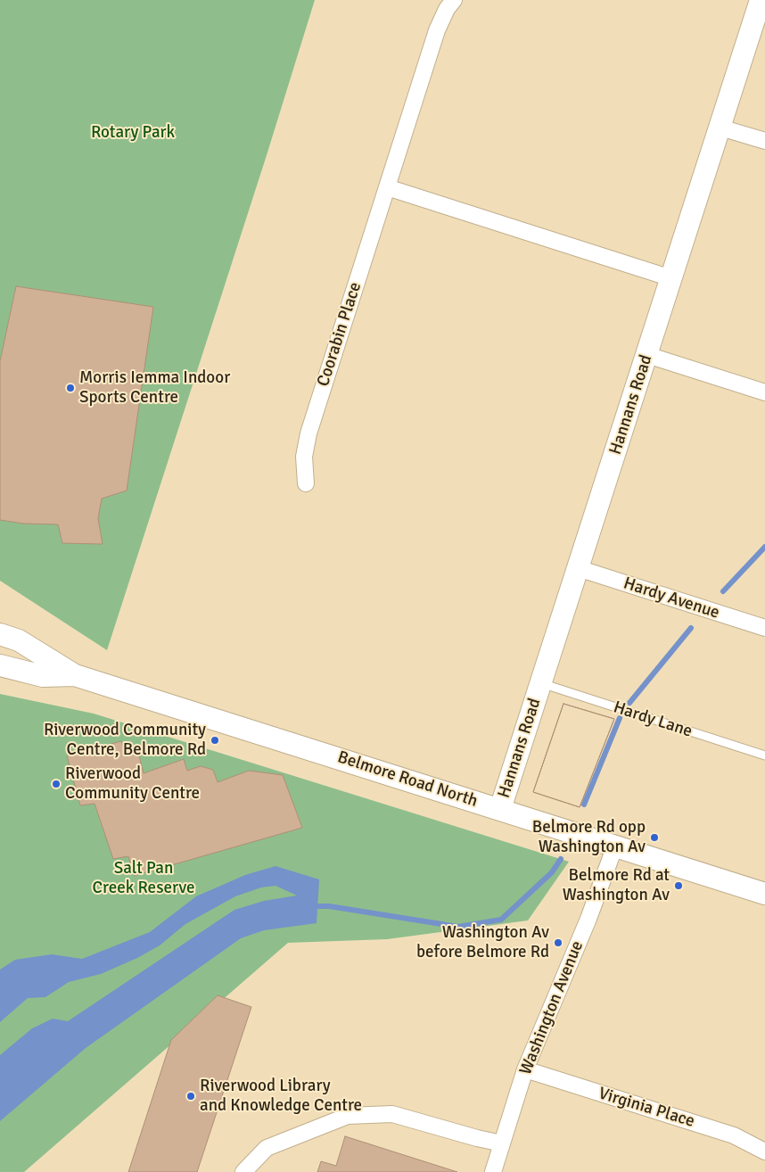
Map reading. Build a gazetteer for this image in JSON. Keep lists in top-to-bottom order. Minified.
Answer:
{"streets":{"main road":["Hannans Road","Belmore Road North"],"street":["Coorabin Place","Hardy Avenue","Washington Avenue","Virginia Place"],"lane":["Hardy Lane"]},"crossings":[["Hannans Road","Hardy Avenue"],["Hannans Road","Hardy Lane"],["Hannans Road","Belmore Road North"],["Belmore Road North","Washington Avenue"],["Washington Avenue","Virginia Place"]],"parks":["Rotary Park","Salt Pan Creek Reserve"],"places":["Morris Iemma Indoor Sports Centre","Riverwood Community Centre, Belmore Rd","Riverwood Community Centre","Belmore Rd opp Washington Av","Belmore Rd at Washington Av","Washington Av before Belmore Rd","Riverwood Library and Knowledge Centre"]}
